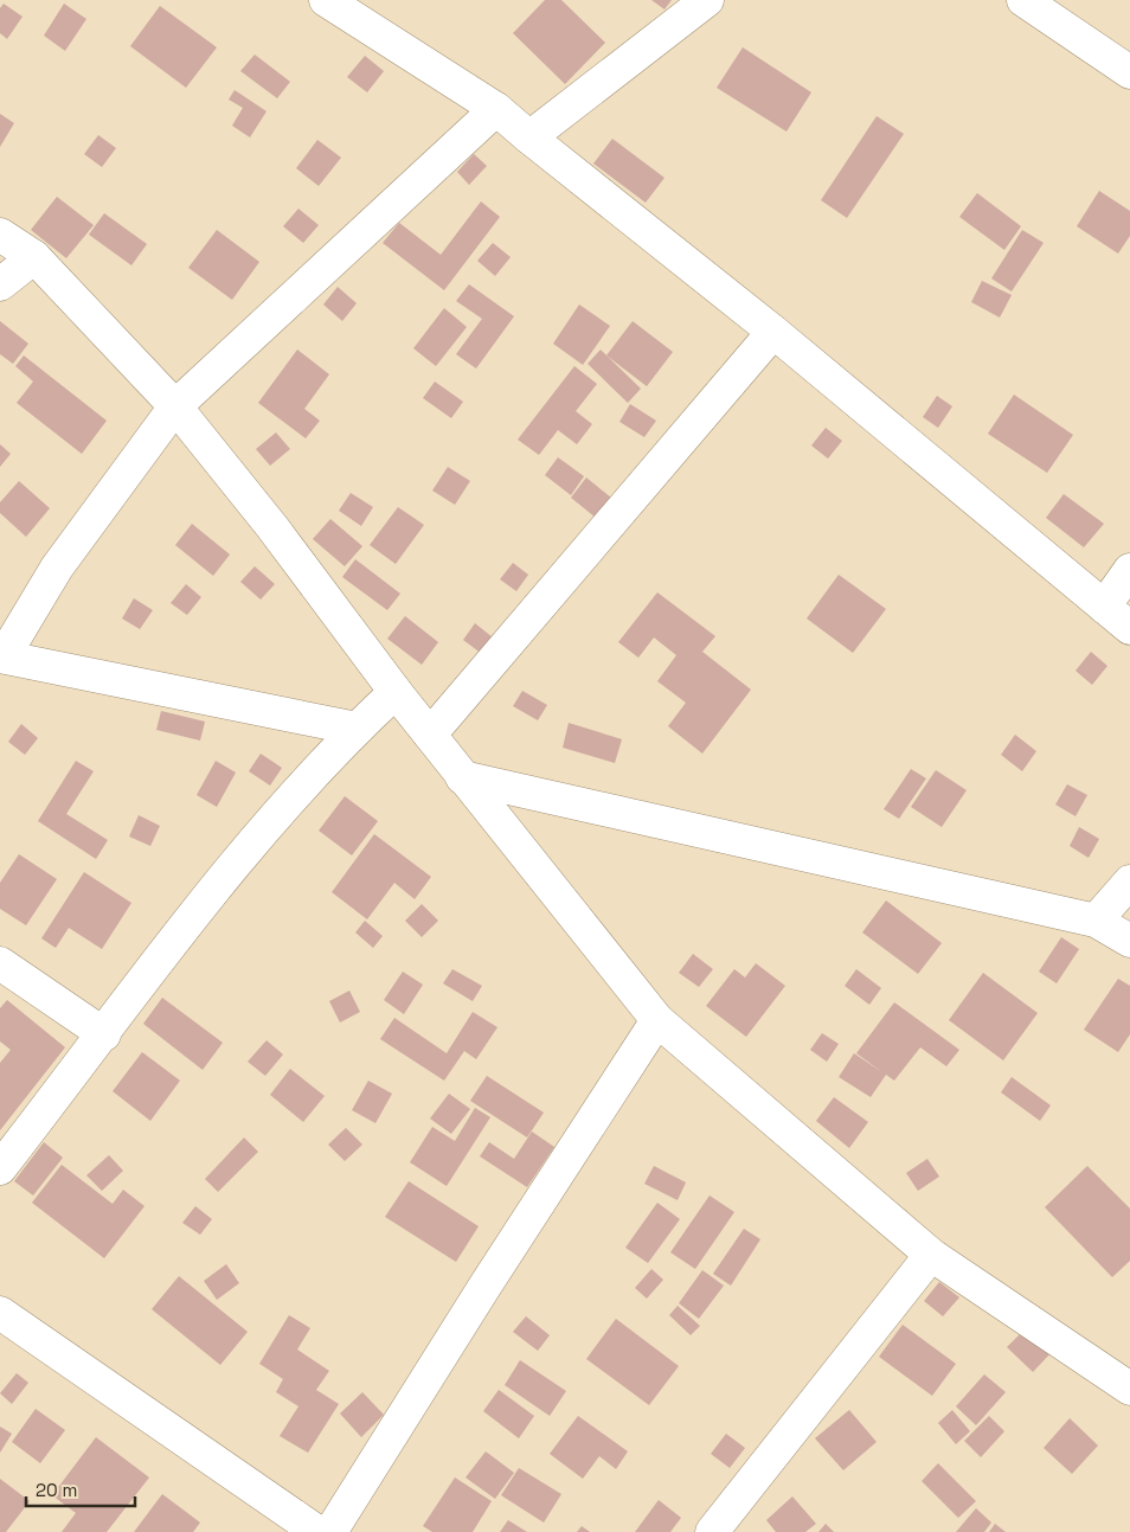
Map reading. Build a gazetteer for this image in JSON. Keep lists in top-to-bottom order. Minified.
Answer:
{"scale_bar":"20 m"}
